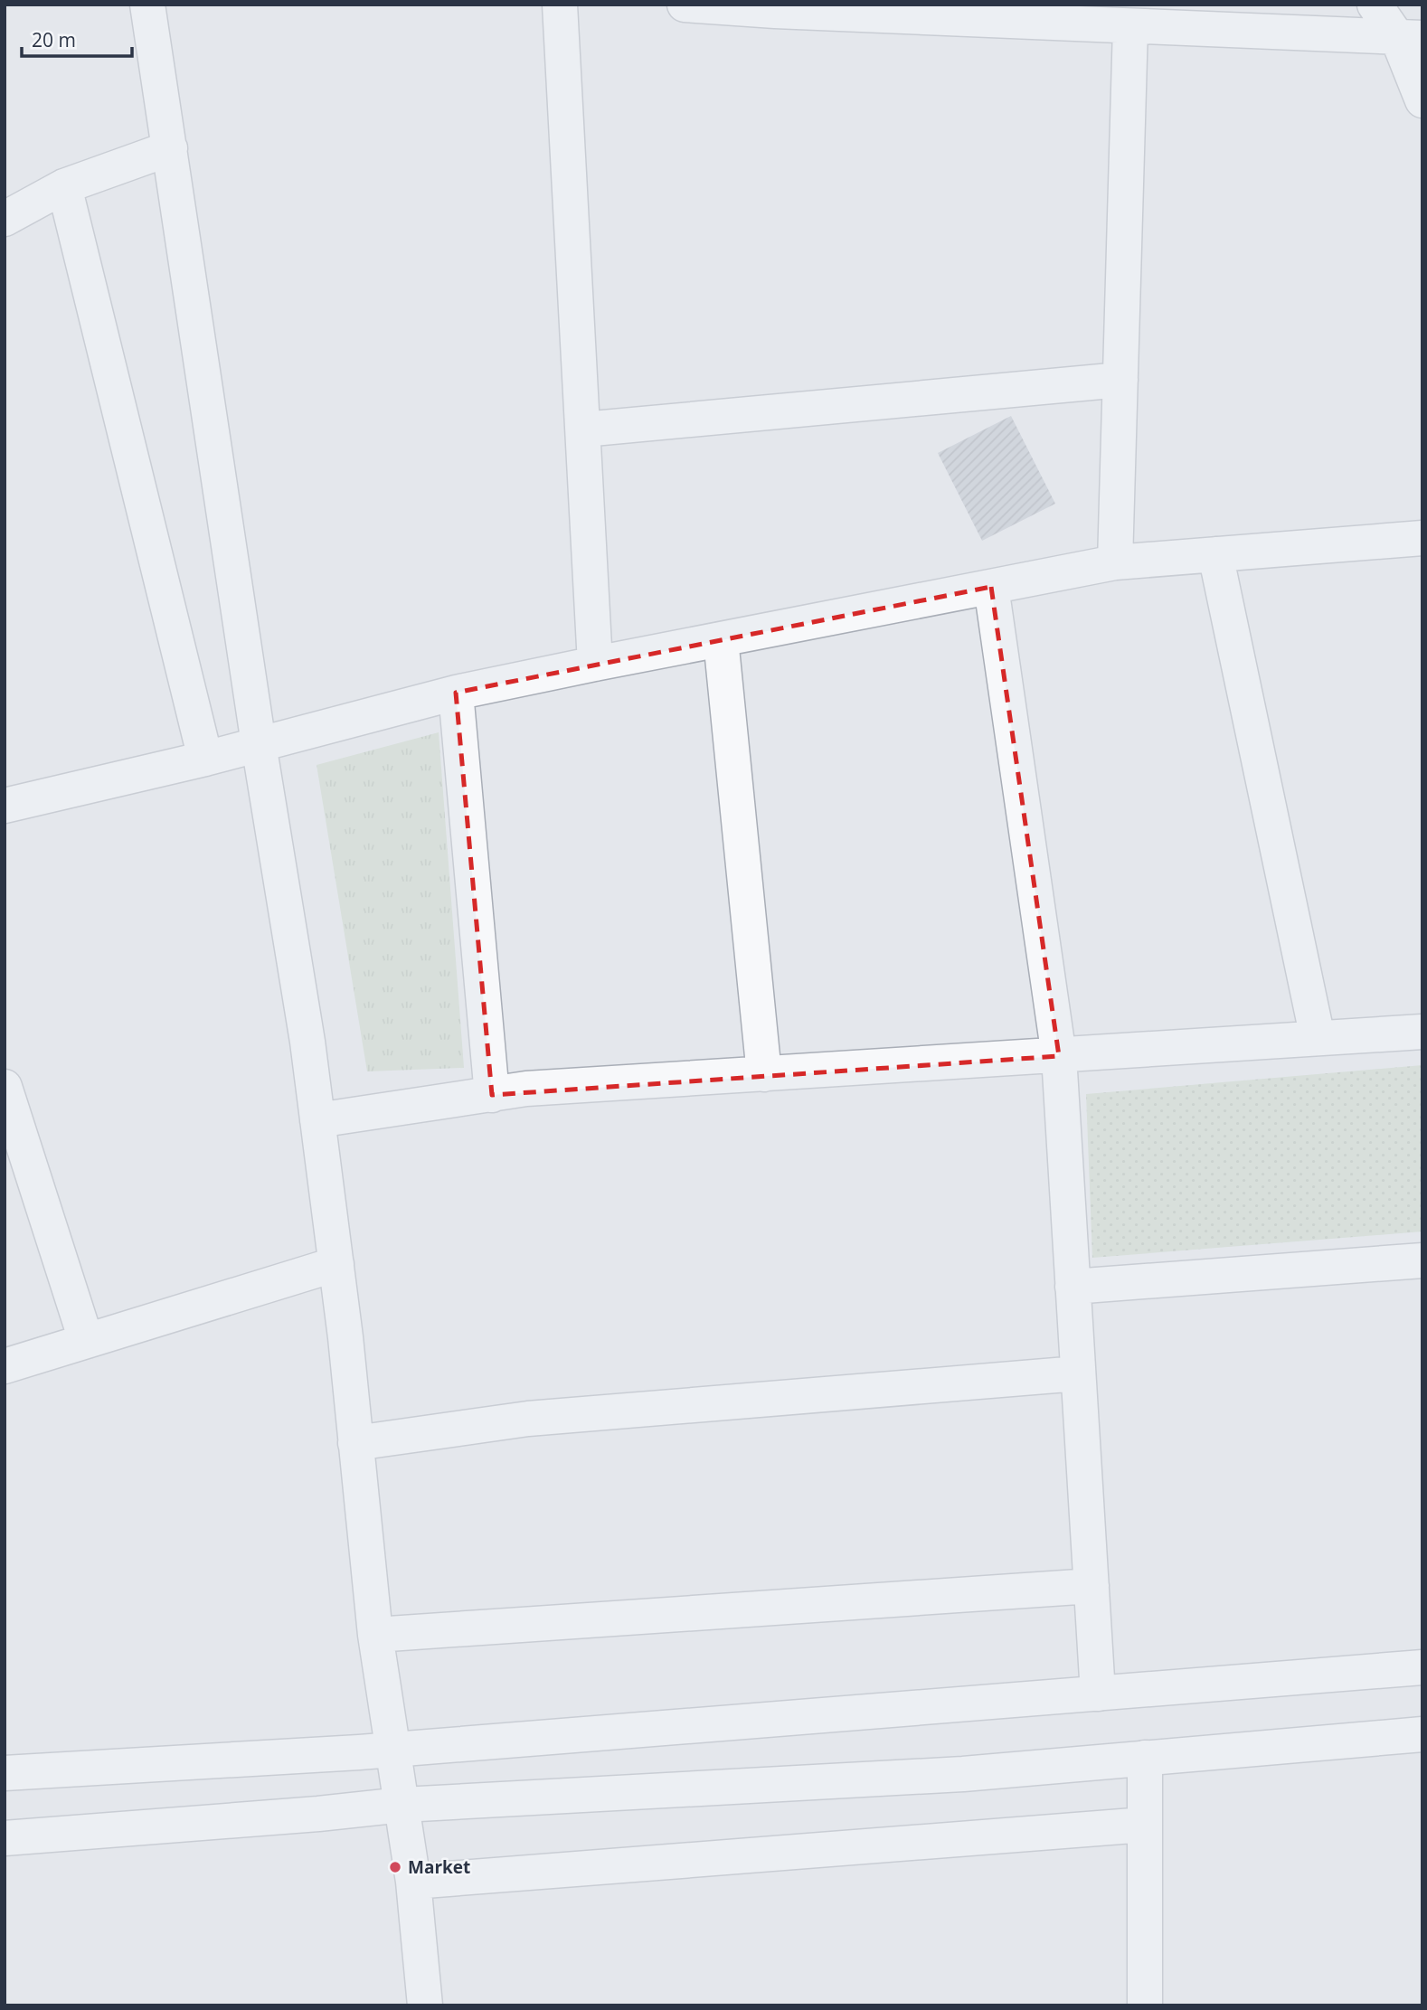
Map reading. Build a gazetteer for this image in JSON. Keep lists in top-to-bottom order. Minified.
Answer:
{"places":["Market"],"scale_bar":"20 m"}
